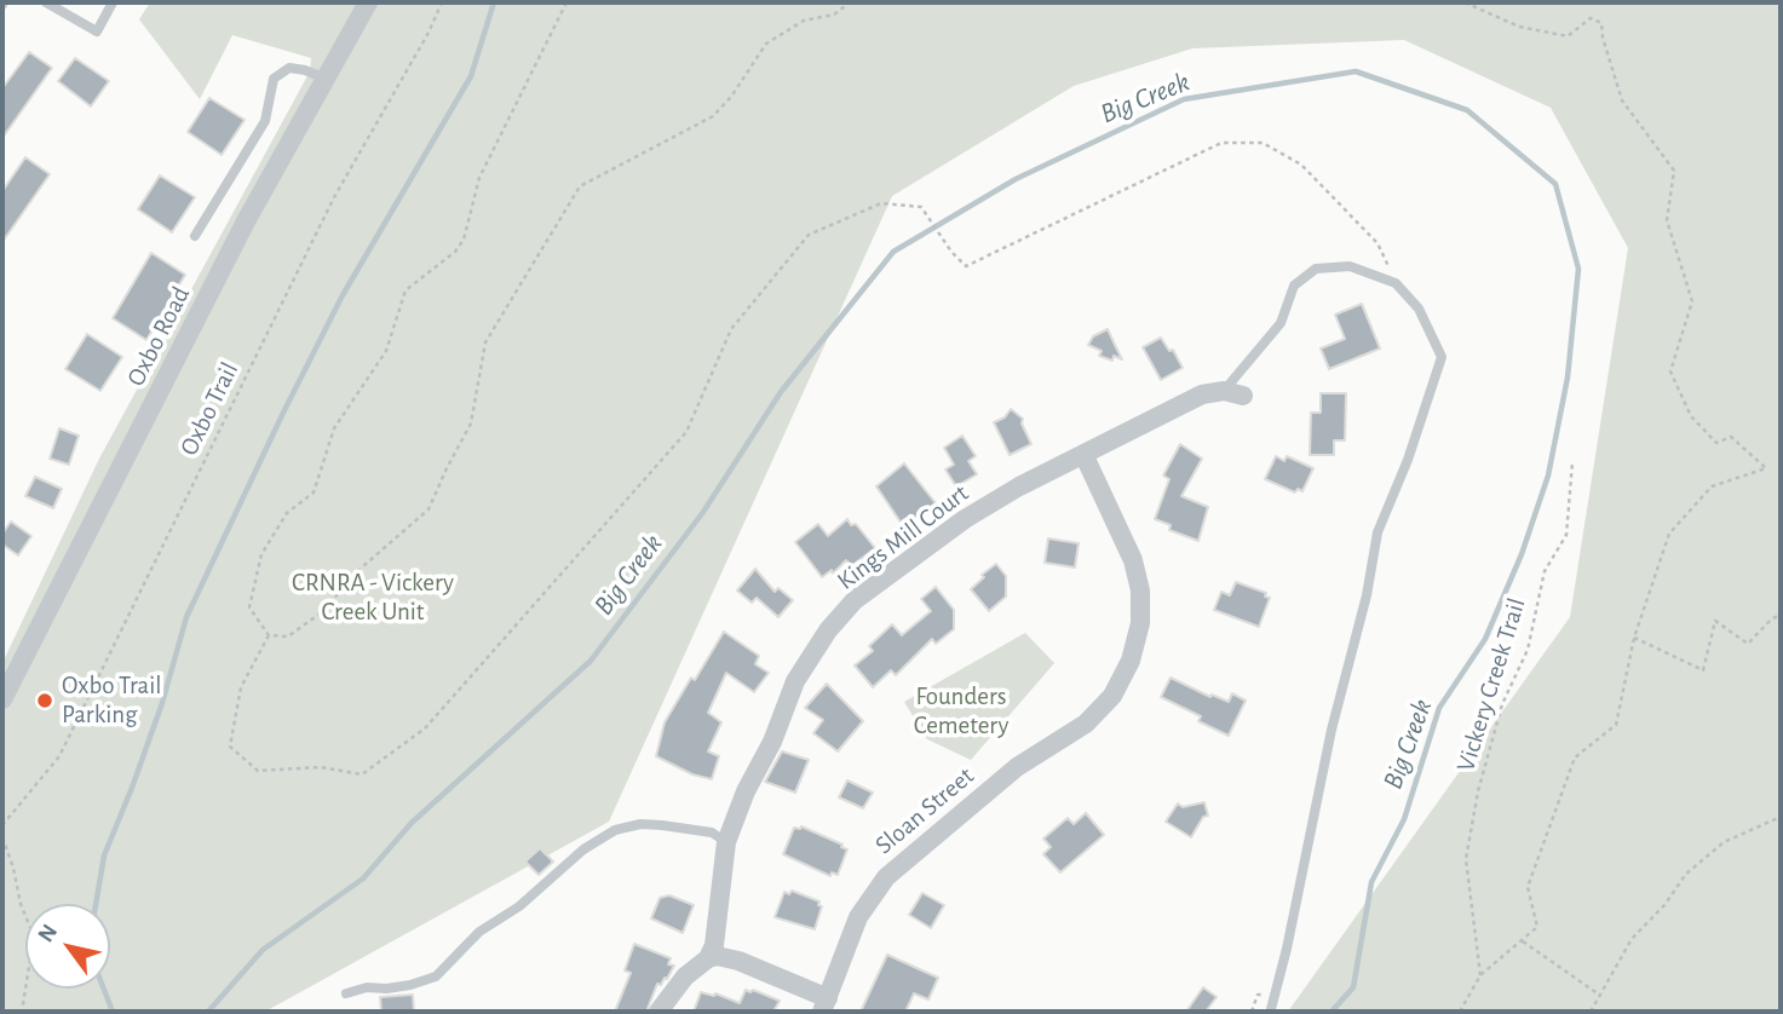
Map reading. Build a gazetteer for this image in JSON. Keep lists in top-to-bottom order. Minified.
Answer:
{"streets":{"street":["Oxbo Road","Kings Mill Court","Sloan Street"],"path":["Oxbo Trail","Vickery Creek Trail"]},"crossings":[["Kings Mill Court","Sloan Street"]],"water":["Big Creek"],"parks":["CRNRA - Vickery Creek Unit","Founders Cemetery"],"places":["Oxbo Trail Parking"],"north":"top left"}
